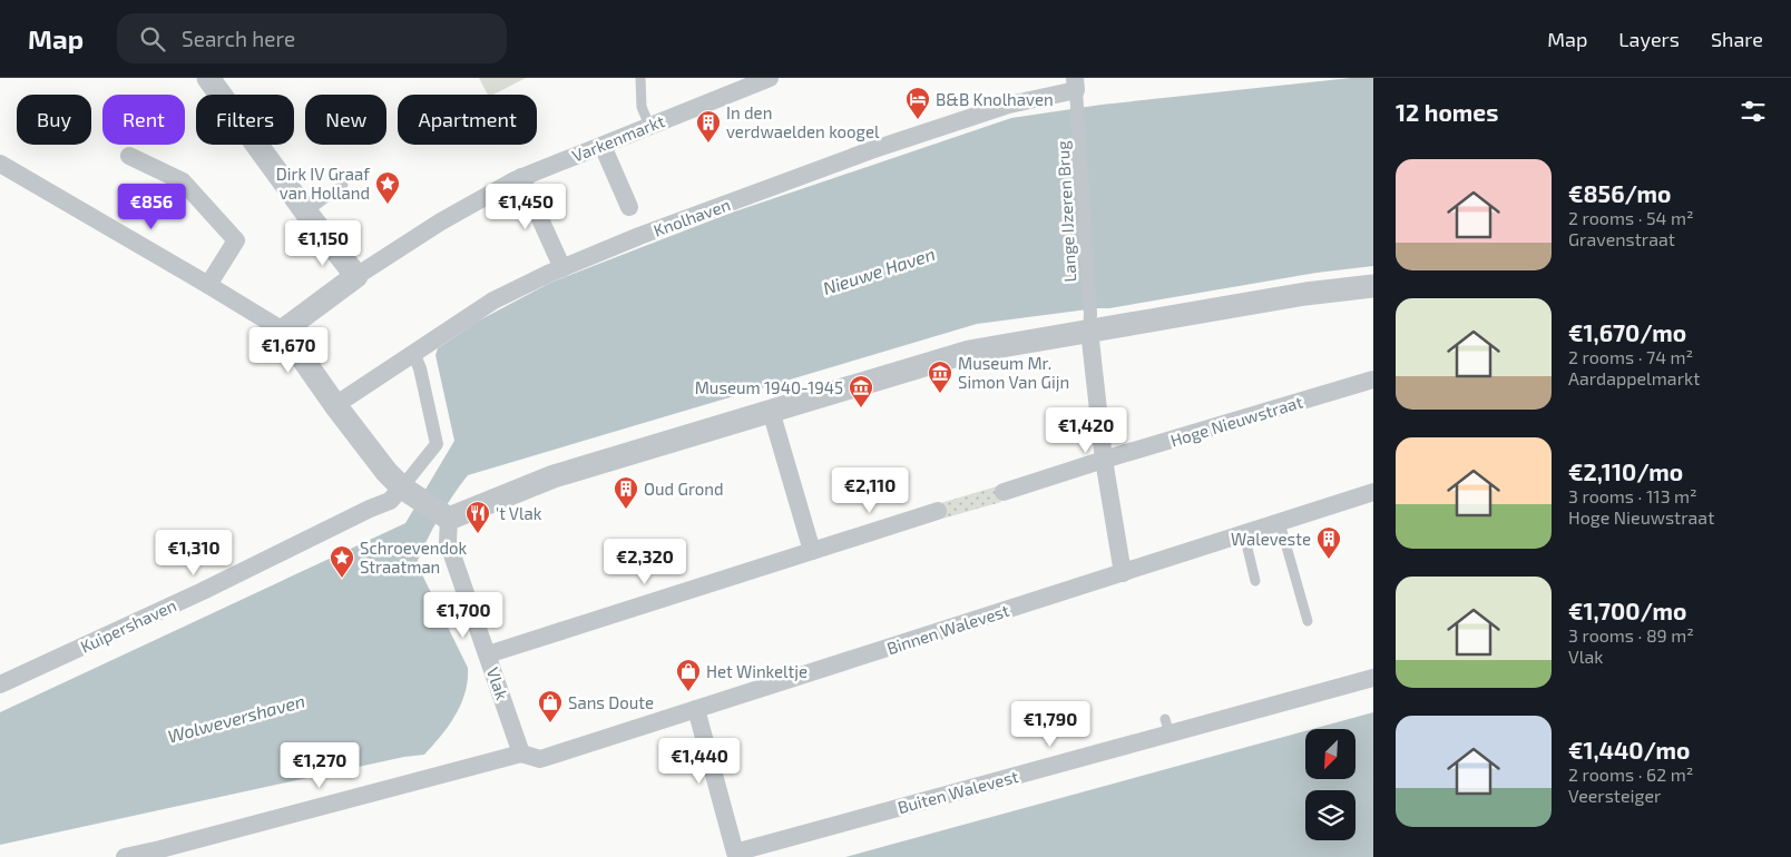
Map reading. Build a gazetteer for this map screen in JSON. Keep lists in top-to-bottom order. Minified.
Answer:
{"streets":{"street":["Varkenmarkt","Lange IJzeren Brug","Knolhaven","Hoge Nieuwstraat","Kuipershaven","Binnen Walevest","Vlak","Buiten Walevest"]},"crossings":[["Lange IJzeren Brug","Knolhaven"],["Binnen Walevest","Vlak"],["Binnen Walevest","Buiten Walevest"]],"water":["Nieuwe Haven","Wolwevershaven"],"places":{"hotel":["B&B Knolhaven"],"building":["In den verdwaelden koogel","Oud Grond","Waleveste"],"place":["Dirk IV Graaf van Holland","Schroevendok Straatman"],"museum":["Museum Mr. Simon Van Gijn","Museum 1940-1945"],"restaurant":["'t Vlak"],"shop":["Het Winkeltje","Sans Doute"]},"north":"bottom left","page":{"header":"Map","search":"Search here","nav":["Map","Layers","Share"],"heading":"12 homes","chip":["Buy","Rent","Filters","New","Apartment"],"list":[{"name":"€856/mo","note":"2 rooms · 54 m² · Gravenstraat"},{"name":"€1,670/mo","note":"2 rooms · 74 m² · Aardappelmarkt"},{"name":"€2,110/mo","note":"3 rooms · 113 m² · Hoge Nieuwstraat"},{"name":"€1,700/mo","note":"3 rooms · 89 m² · Vlak"},{"name":"€1,440/mo","note":"2 rooms · 62 m² · Veersteiger"}],"price":["€856","€1,450","€1,150","€1,670","€1,420","€2,110","€1,310","€2,320","€1,700","€1,790","€1,440","€1,270"]}}
